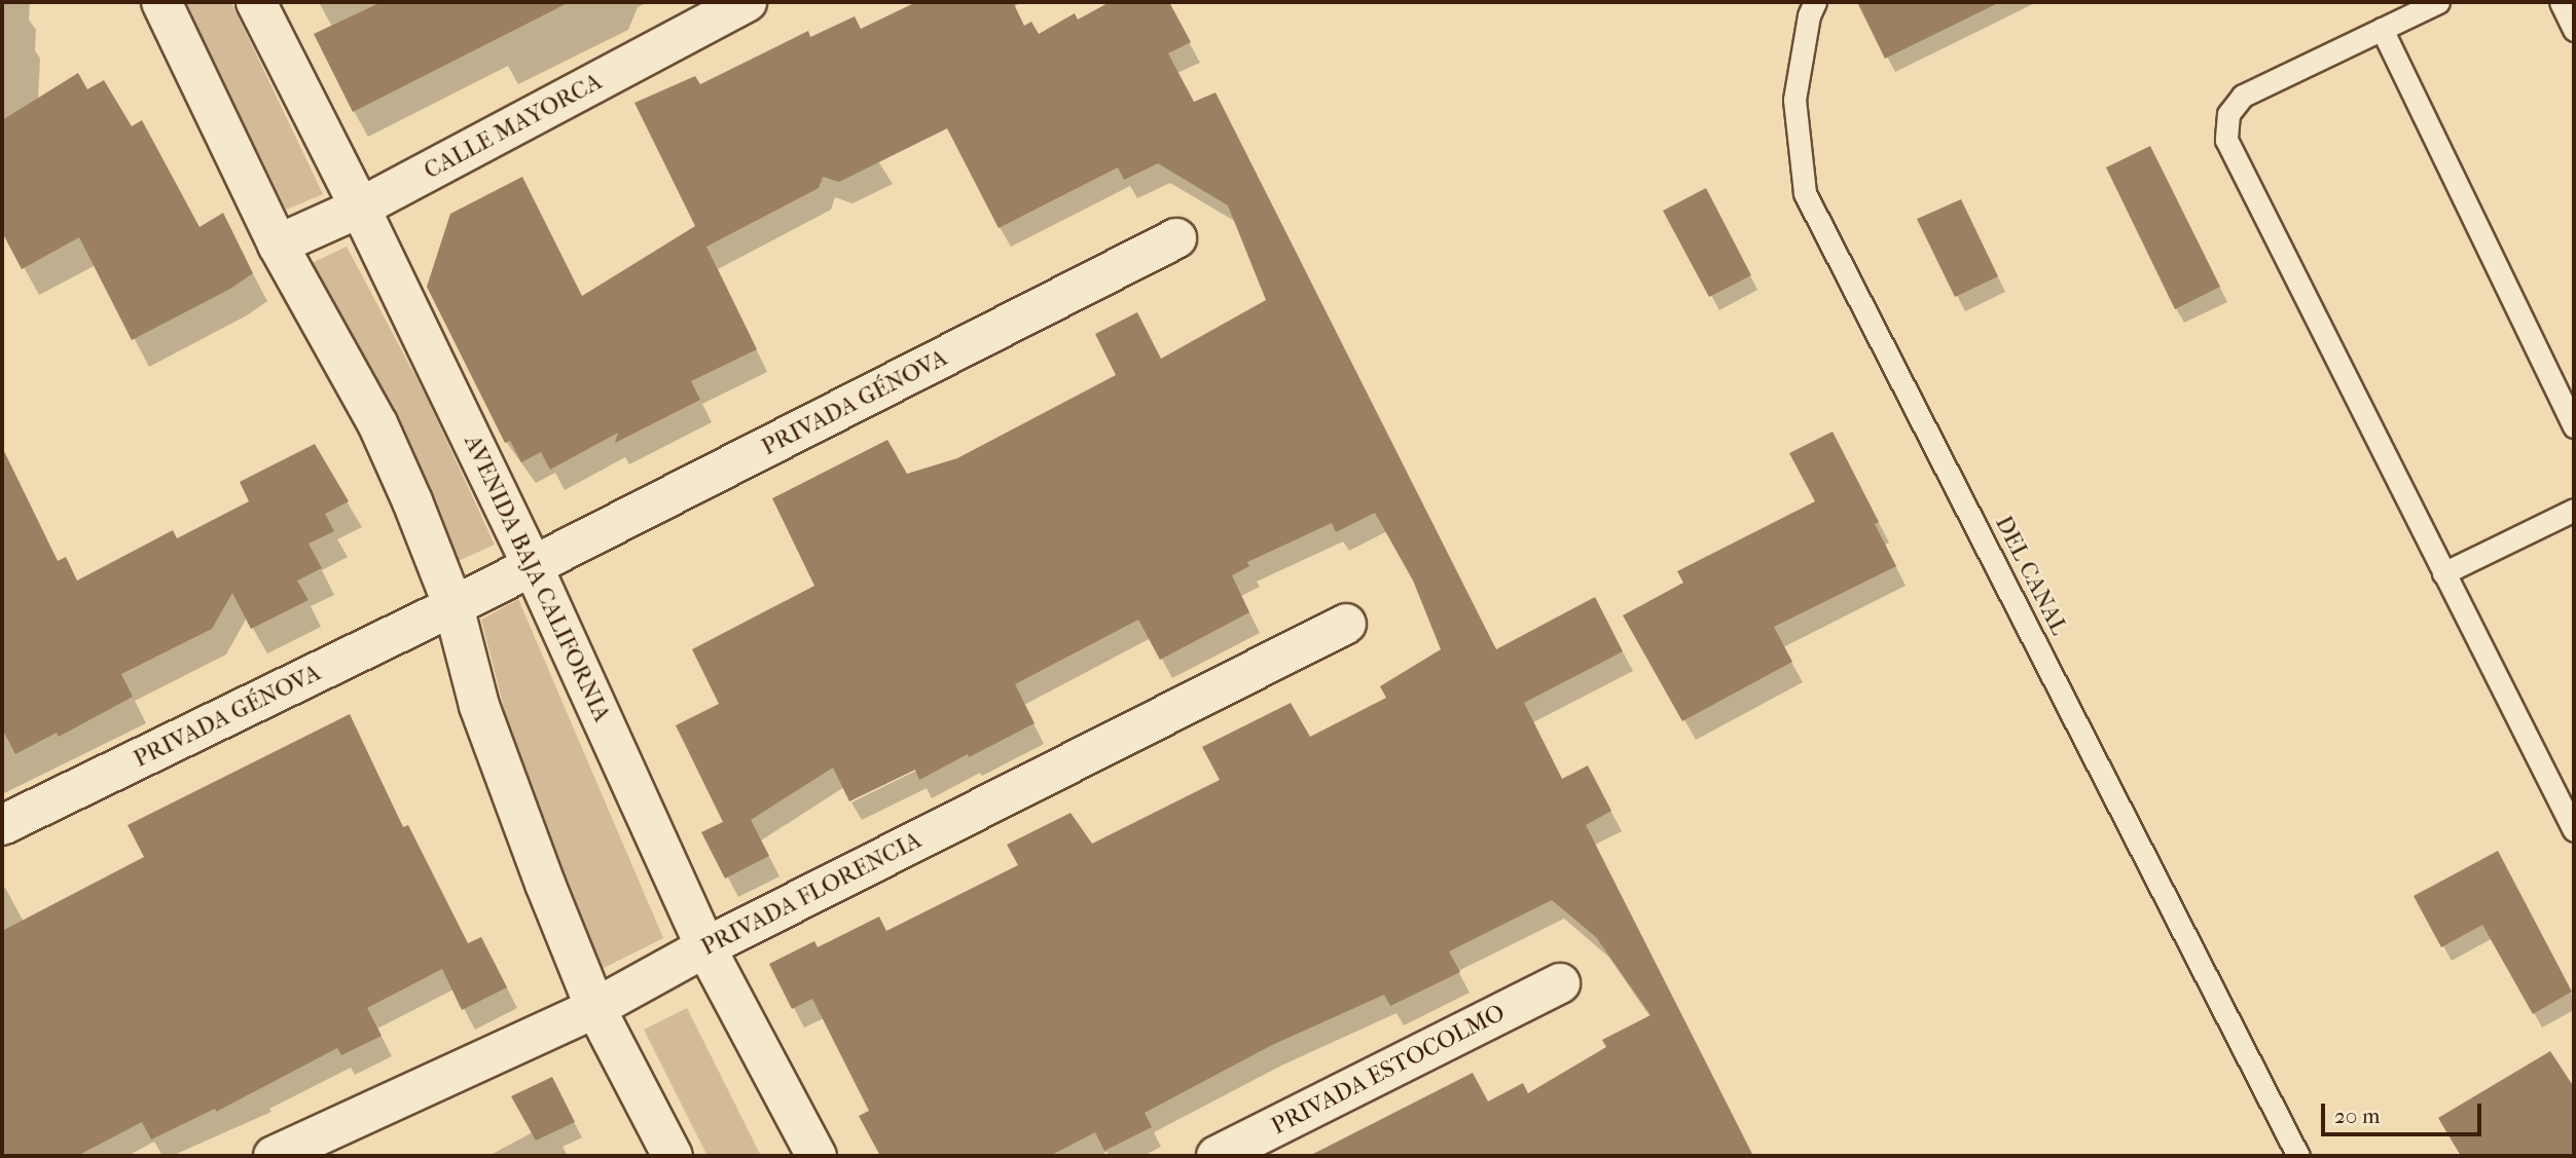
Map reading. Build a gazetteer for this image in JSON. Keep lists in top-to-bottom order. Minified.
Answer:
{"streets":{"street":["CALLE MAYORCA","PRIVADA GÉNOVA","AVENIDA BAJA CALIFORNIA","PRIVADA FLORENCIA","PRIVADA ESTOCOLMO"],"lane":["DEL CANAL"]},"crossings":[["CALLE MAYORCA","AVENIDA BAJA CALIFORNIA"],["PRIVADA GÉNOVA","AVENIDA BAJA CALIFORNIA"],["AVENIDA BAJA CALIFORNIA","PRIVADA FLORENCIA"]],"scale_bar":"20 m"}
